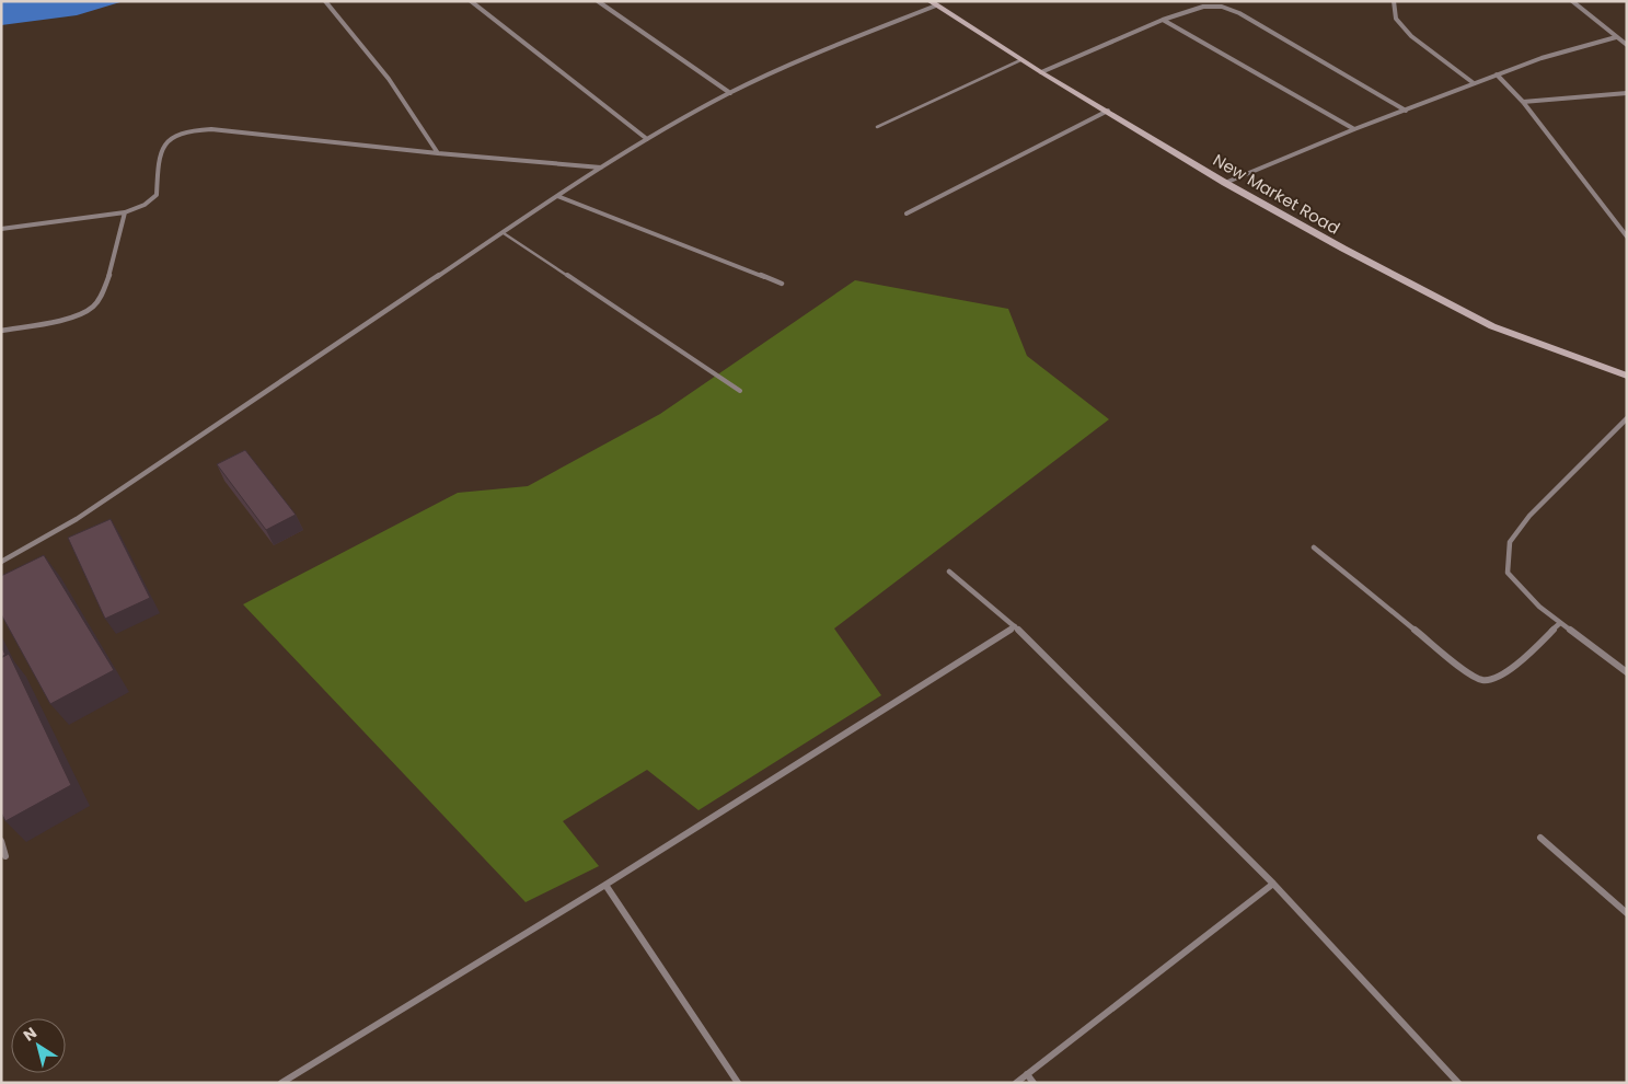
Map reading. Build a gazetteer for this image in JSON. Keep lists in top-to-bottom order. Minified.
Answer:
{"streets":{"street":["New Market Road"]},"north":"top left"}
